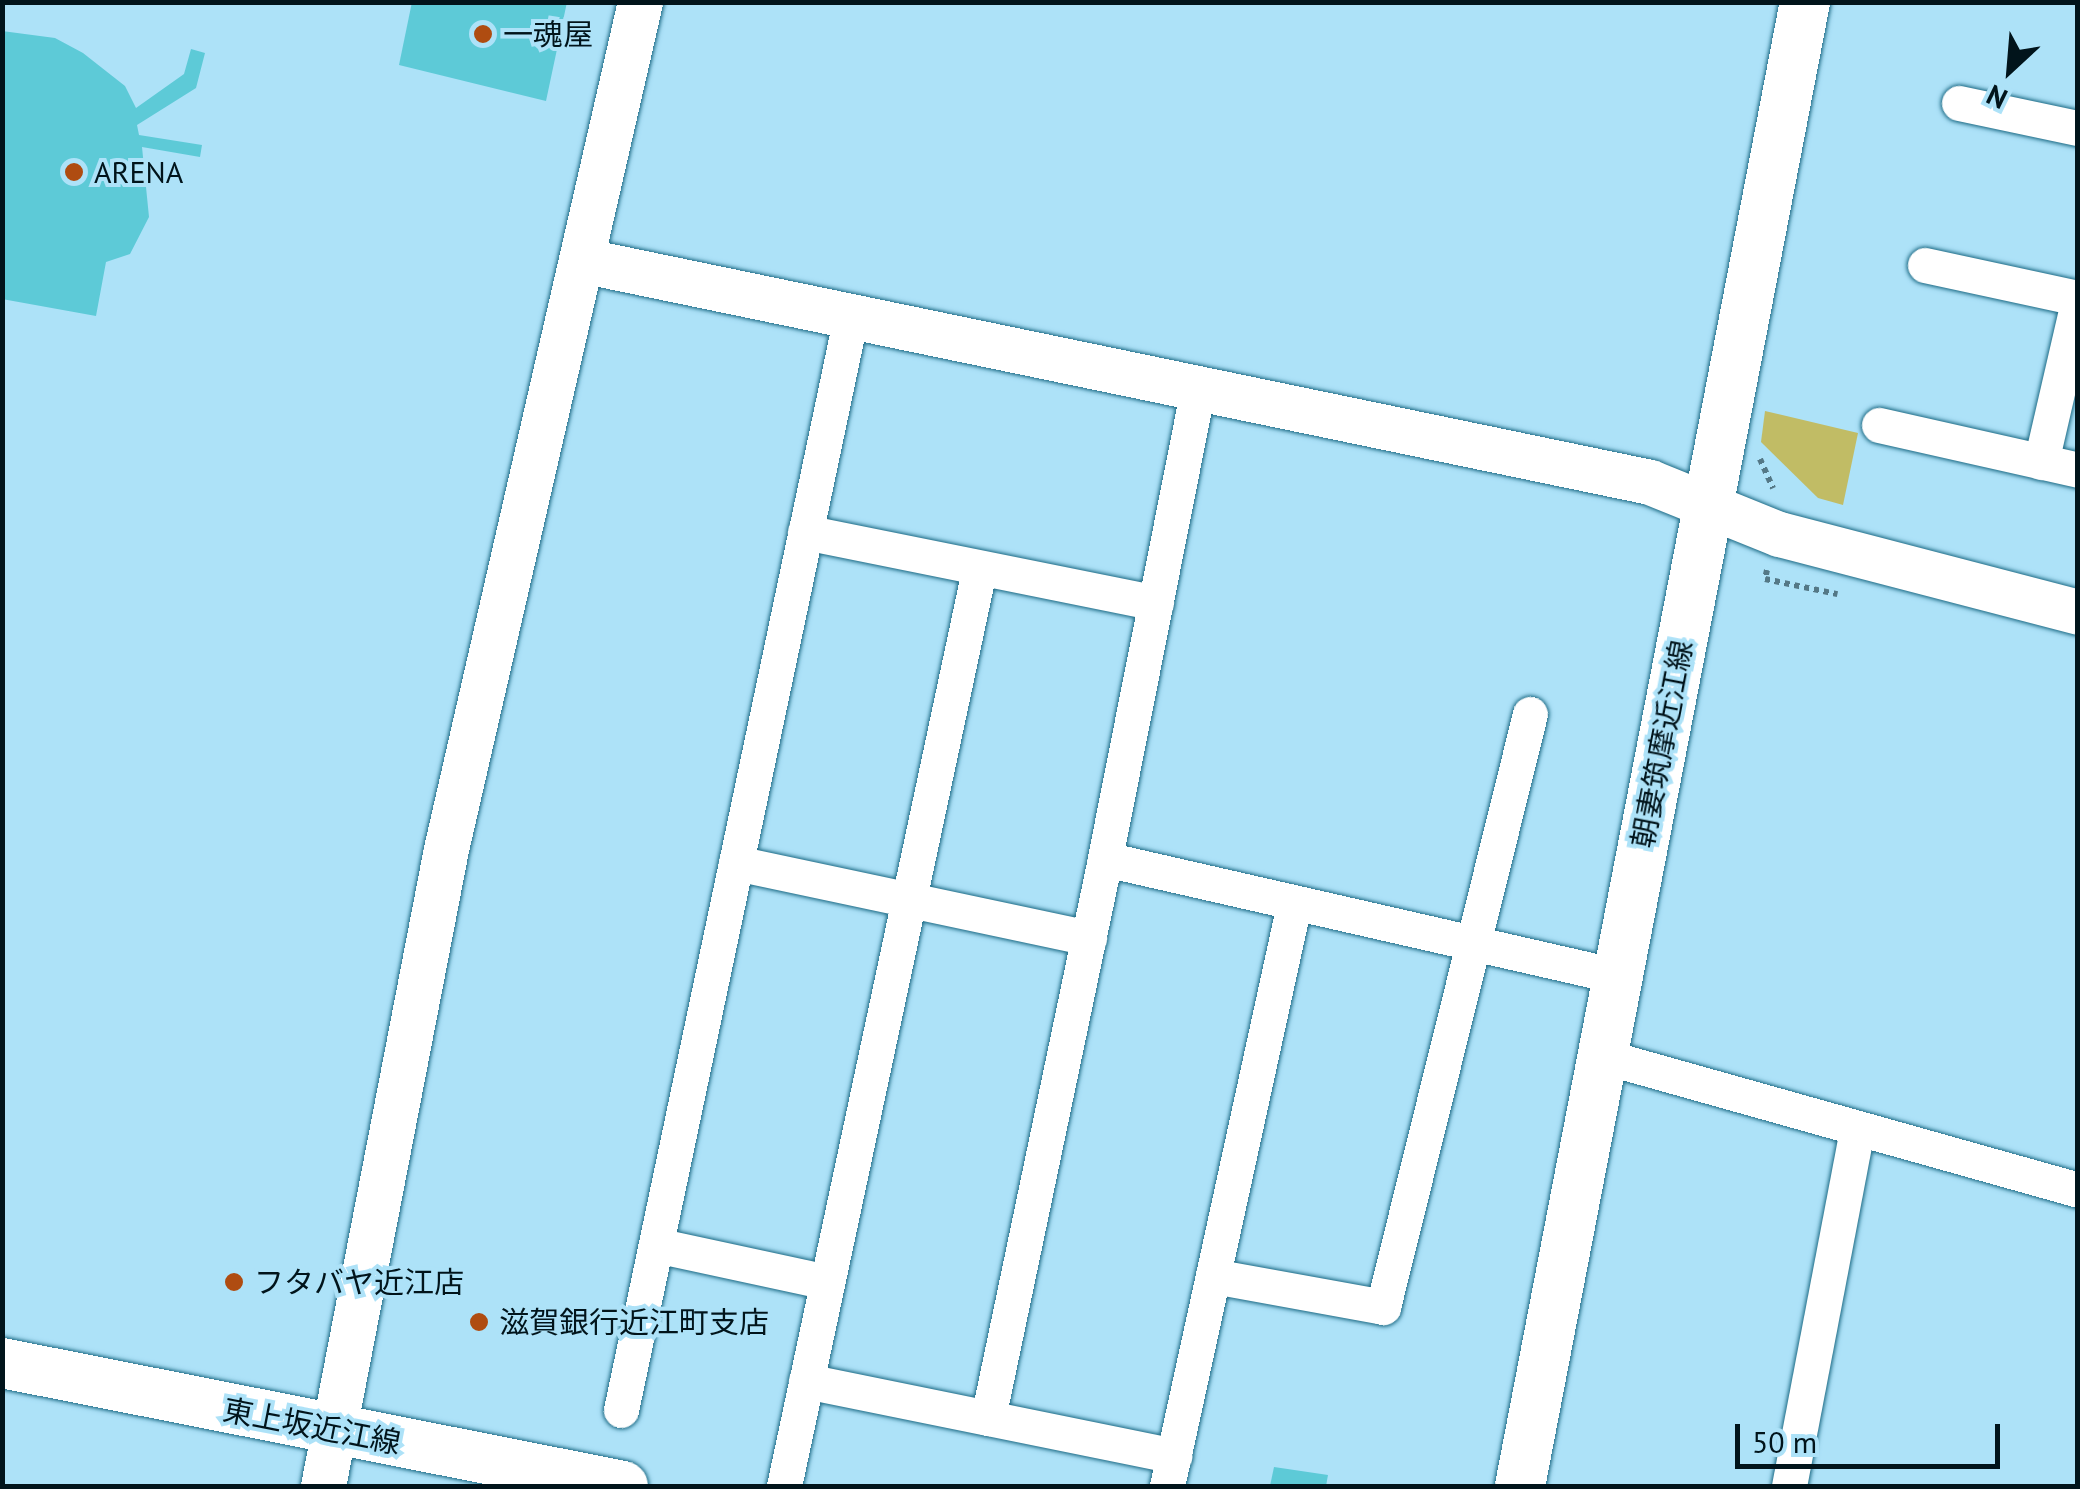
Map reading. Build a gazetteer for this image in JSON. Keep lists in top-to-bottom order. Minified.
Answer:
{"streets":{"main road":["朝妻筑摩近江線","東上坂近江線"]},"places":["一魂屋","ARENA","フタバヤ近江店","滋賀銀行近江町支店"],"scale_bar":"50 m","north":"bottom left"}
